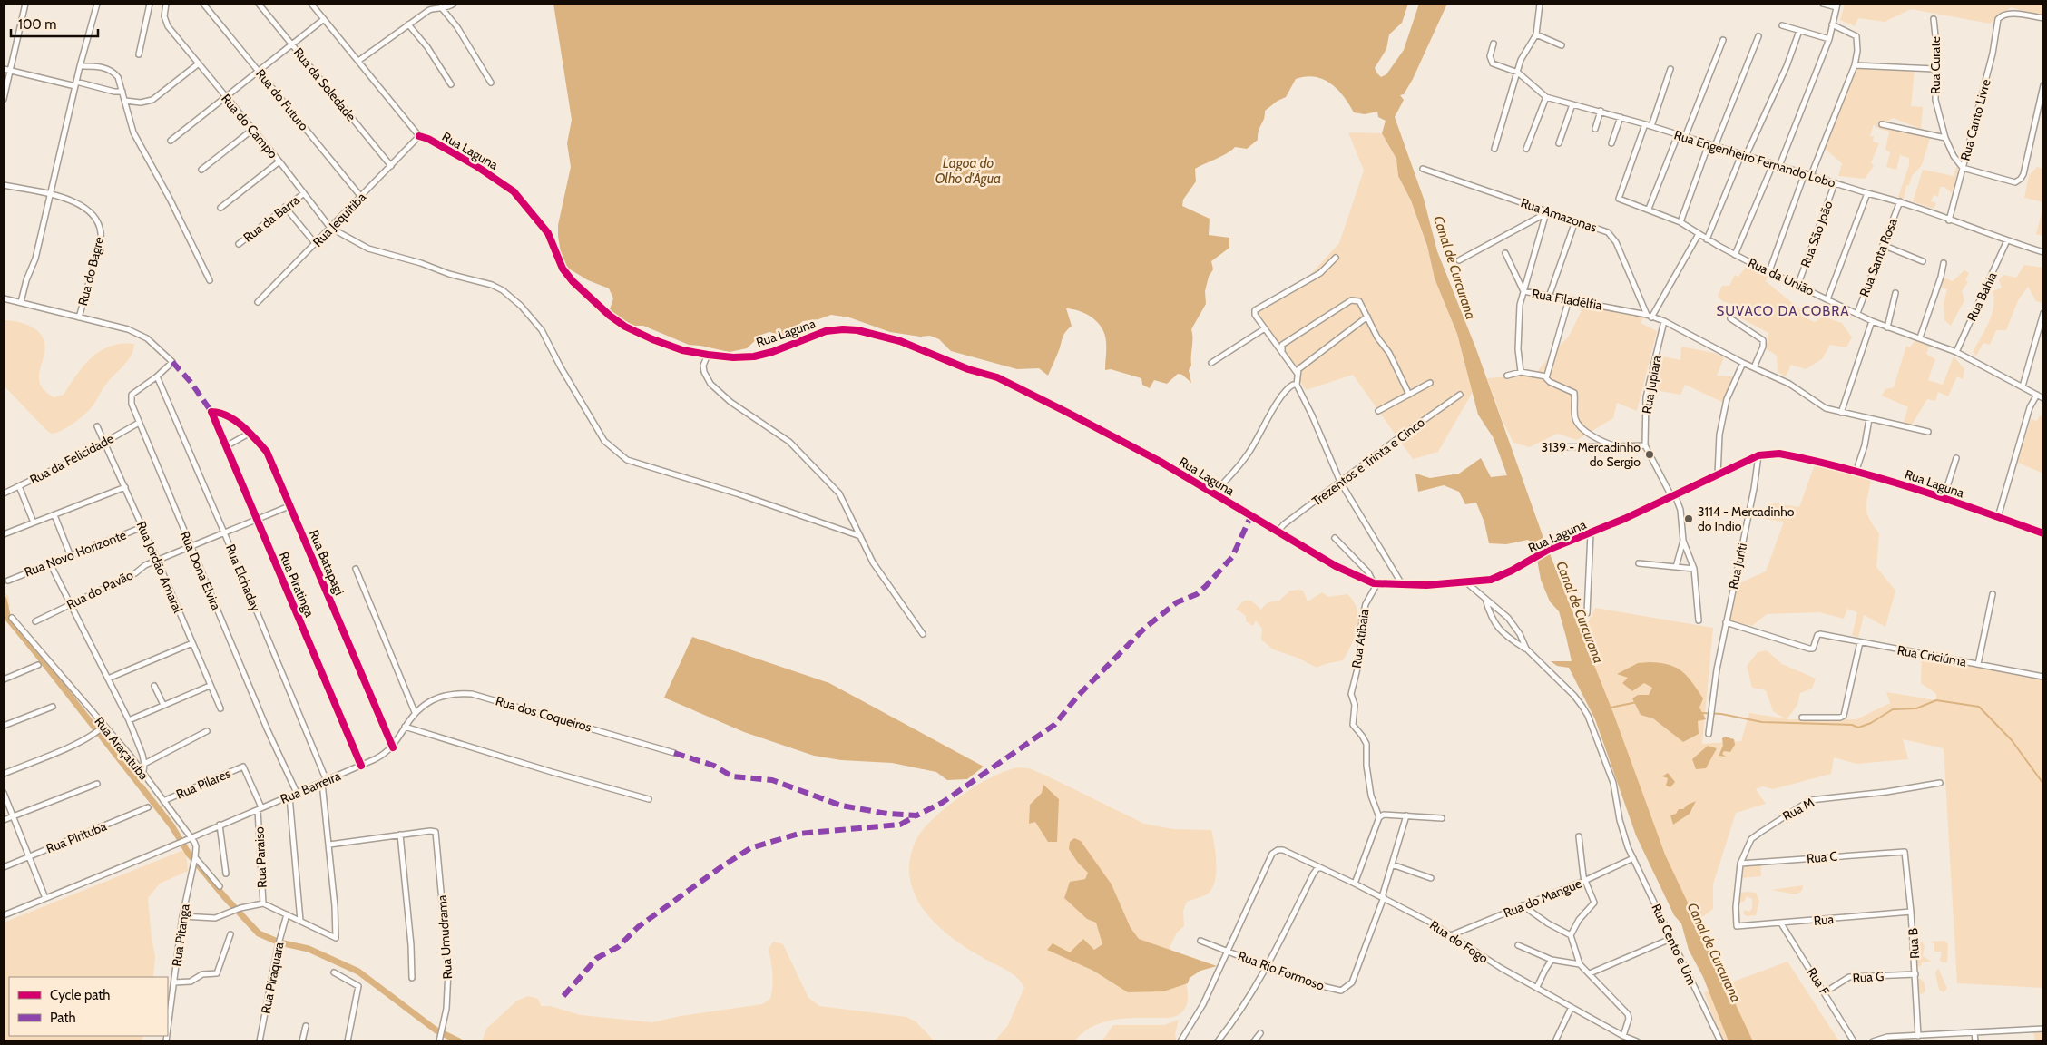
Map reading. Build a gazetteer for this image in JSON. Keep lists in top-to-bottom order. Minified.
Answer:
{"streets":{"street":["Rua Curate","Rua da Soledade","Rua do Futuro","Rua Canto Livre","Rua do Campo","Rua Laguna","Rua Engenheiro Fernando Lobo","Rua Amazonas","Rua da Barra","Rua Jequitiba","Rua São João","Rua Santa Rosa","Rua do Bagre","Rua da União","Rua Bahia","Rua Filadélfia","Rua Jupiara","Rua da Felicidade","Trezentos e Trinta e Cinco","Rua Novo Horizonte","Rua Batapagi","Rua Juriti","Rua Jordão Amaral","Rua Dona Elvira","Rua Elchaday","Rua Piratinga","Rua do Pavão","Rua Atibaia","Rua Criciúma","Rua dos Coqueiros","Rua Araçatuba","Rua Pilares","Rua Barreira","Rua M","Rua Pirituba","Rua Paraiso","Rua C","Rua do Mangue","Rua","Rua Pitanga","Rua Umudrama","Rua do Fogo","Rua B","Rua Cento e Um","Rua Rio Formoso","Rua G","Rua Piraquara","Rua F"]},"crossings":[["Rua Curate","Rua Canto Livre"],["Rua da Soledade","Rua Jequitiba"],["Rua do Futuro","Rua Jequitiba"],["Rua Canto Livre","Rua Engenheiro Fernando Lobo"],["Rua do Campo","Rua da Barra"],["Rua do Campo","Rua Jequitiba"],["Rua Laguna","Rua Jequitiba"],["Rua Laguna","Trezentos e Trinta e Cinco"],["Rua Laguna","Rua Juriti"],["Rua Laguna","Rua Atibaia"],["Rua Engenheiro Fernando Lobo","Rua São João"],["Rua Engenheiro Fernando Lobo","Rua Santa Rosa"],["Rua Engenheiro Fernando Lobo","Rua da União"],["Rua Engenheiro Fernando Lobo","Rua Bahia"],["Rua Amazonas","Rua Filadélfia"],["Rua São João","Rua da União"],["Rua Santa Rosa","Rua da União"],["Rua do Bagre","Rua Dona Elvira"],["Rua da União","Rua Bahia"],["Rua Filadélfia","Rua Jupiara"],["Rua da Felicidade","Rua Jordão Amaral"],["Rua da Felicidade","Rua Dona Elvira"],["Rua Novo Horizonte","Rua Jordão Amaral"],["Rua Batapagi","Rua Piratinga"],["Rua Batapagi","Rua do Pavão"],["Rua Batapagi","Rua Barreira"],["Rua Juriti","Rua Criciúma"],["Rua Jordão Amaral","Rua do Pavão"],["Rua Dona Elvira","Rua Elchaday"],["Rua Dona Elvira","Rua do Pavão"],["Rua Dona Elvira","Rua Barreira"],["Rua Elchaday","Rua do Pavão"],["Rua Elchaday","Rua Barreira"],["Rua Piratinga","Rua do Pavão"],["Rua Piratinga","Rua Barreira"],["Rua dos Coqueiros","Rua Barreira"],["Rua Araçatuba","Rua Pilares"],["Rua Araçatuba","Rua Barreira"],["Rua Araçatuba","Rua Pitanga"],["Rua Pilares","Rua Barreira"],["Rua Pilares","Rua Paraiso"],["Rua Barreira","Rua Paraiso"],["Rua M","Rua C"],["Rua M","Rua"],["Rua C","Rua B"],["Rua do Mangue","Rua do Fogo"],["Rua do Mangue","Rua Cento e Um"],["Rua","Rua B"],["Rua","Rua F"],["Rua do Fogo","Rua Rio Formoso"],["Rua B","Rua G"],["Rua G","Rua F"]],"districts":["SUVACO DA COBRA"],"water":["Lagoa do Olho d'Água","Canal de Curcurana"],"places":["3139 - Mercadinho do Sergio","3114 - Mercadinho do Indio"],"legend":["Cycle path","Path"],"scale_bar":"100 m"}
